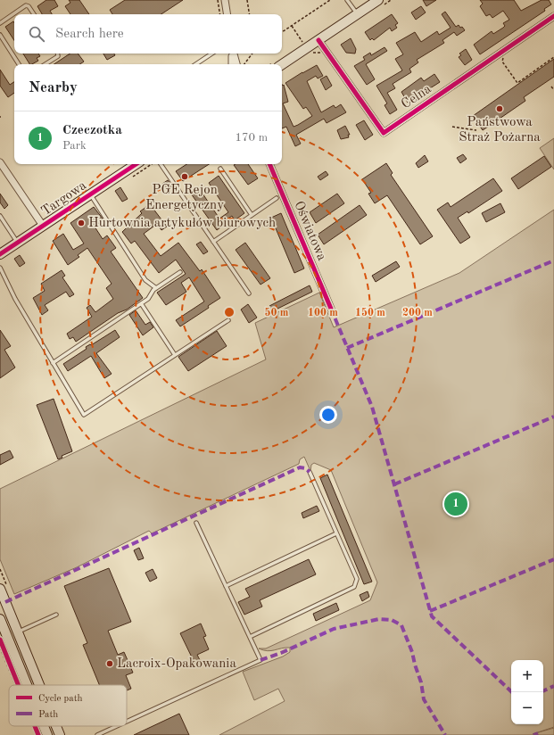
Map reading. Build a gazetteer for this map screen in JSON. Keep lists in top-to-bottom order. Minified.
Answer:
{"streets":{"street":["Celna","Targowa","Oświatowa"]},"places":["Państwowa Straż Pożarna","PGE Rejon Energetyczny","Hurtownia artykułów biurowych","Lacroix-Opakowania"],"legend":["Cycle path","Path"],"page":{"search":"Search here","heading":"Nearby","list":[{"mark":"1","name":"Czeczotka","note":"Park","value":"170 m"}],"pins":"1","map_buttons":["+","−"]},"rings":["50 m","100 m","150 m","200 m"]}
